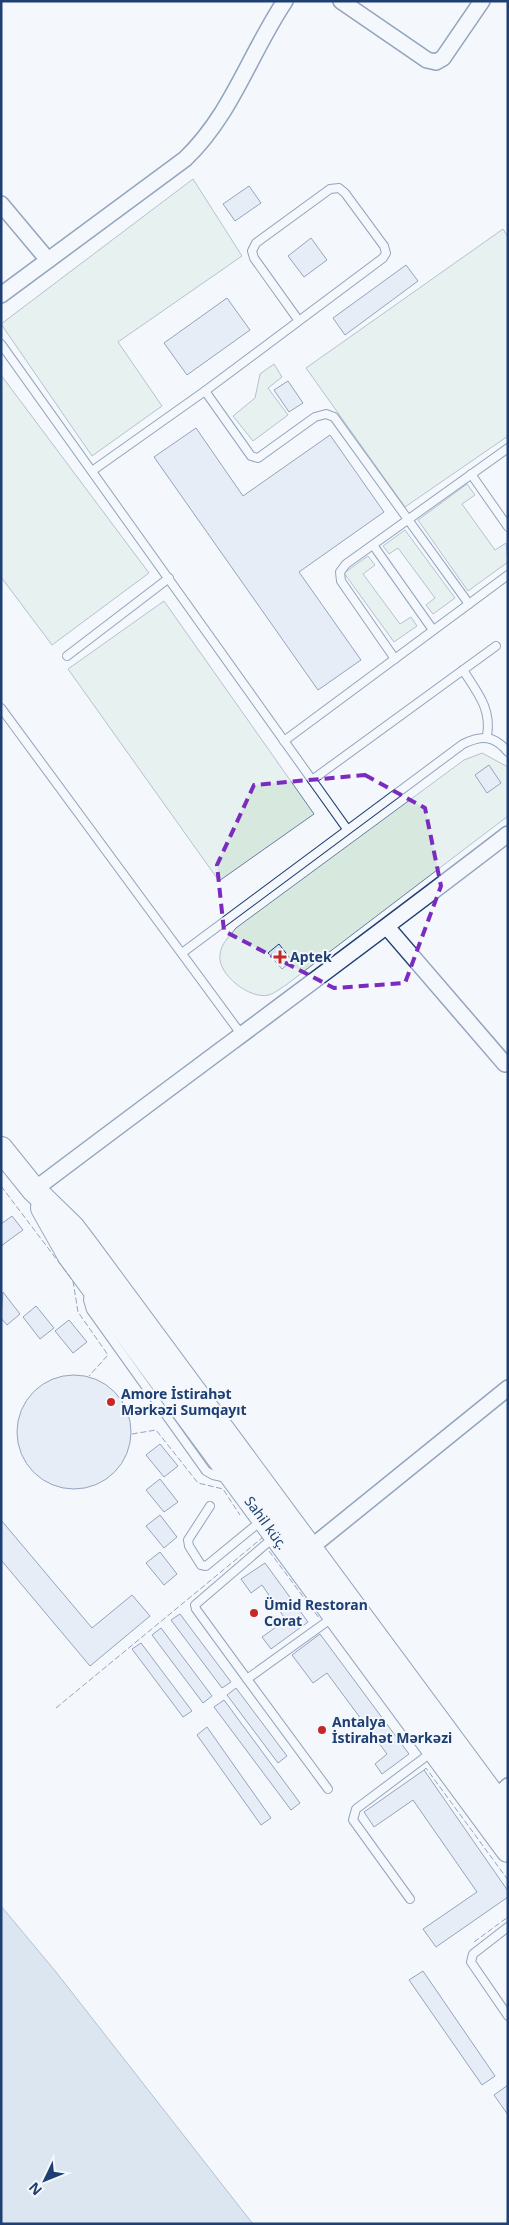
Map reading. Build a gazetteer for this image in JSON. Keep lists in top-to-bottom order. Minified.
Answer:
{"streets":{"main road":["Sahil küç."]},"places":{"health":["Aptek"],"other":["Amore İstirahət Mərkəzi Sumqayıt","Ümid Restoran Corat","Antalya İstirahət Mərkəzi"]},"north":"bottom left"}
